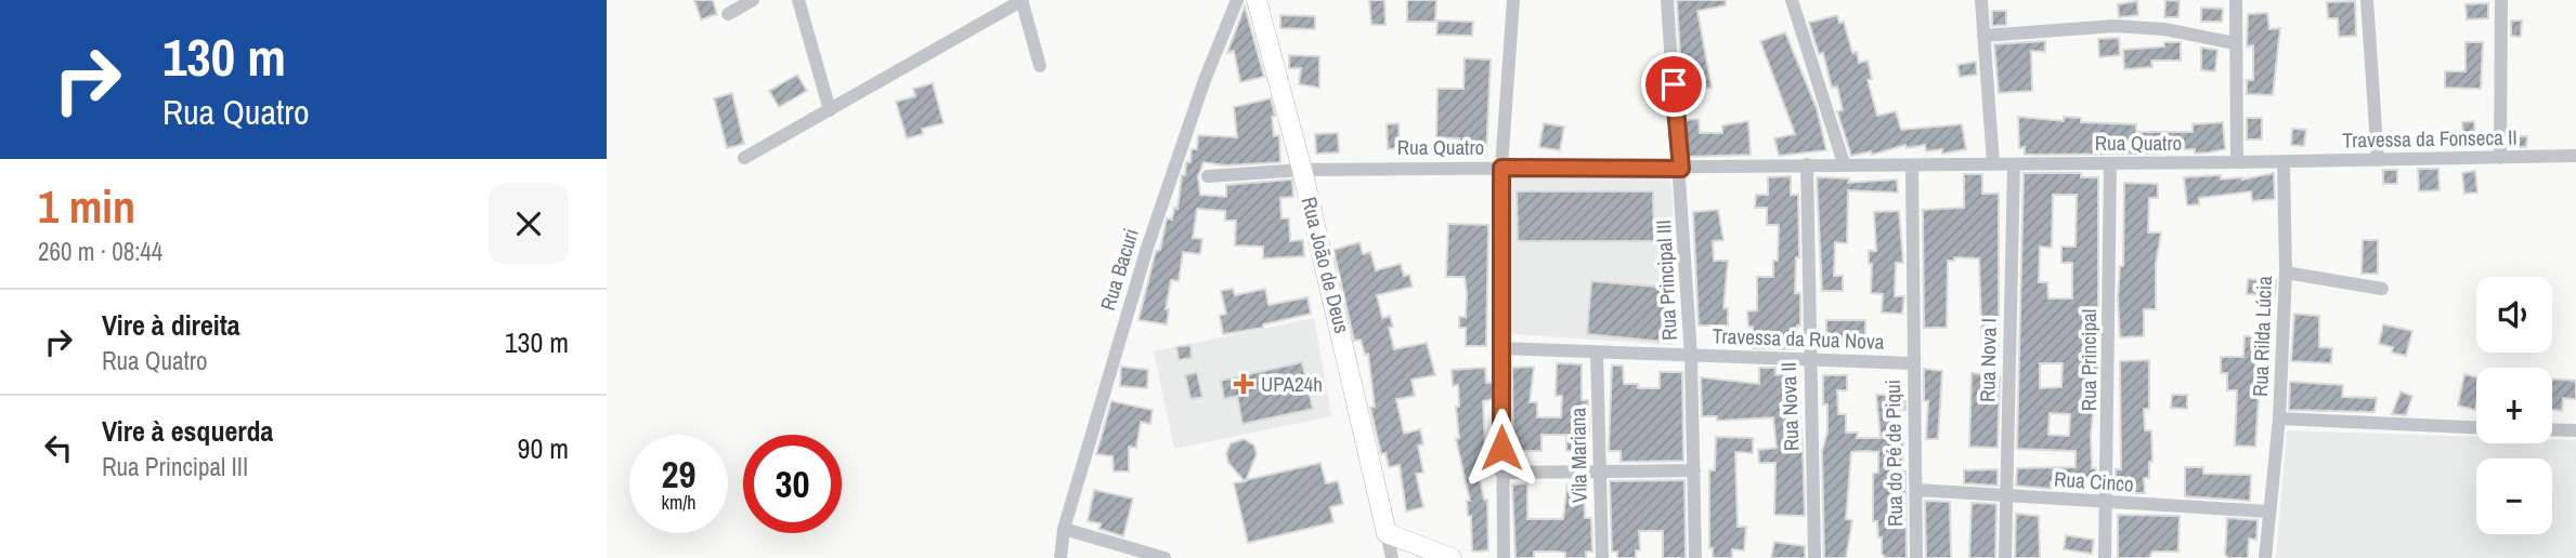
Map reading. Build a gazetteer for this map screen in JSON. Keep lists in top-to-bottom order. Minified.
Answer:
{"streets":{"street":["Travessa da Fonseca II","Rua Quatro","Rua João de Deus","Rua Bacuri","Rua Principal III","Rua Rilda Lúcia","Travessa da Rua Nova","Rua Nova I","Rua Principal","Rua Nova II","Rua do Pé de Piqui","Vila Mariana","Rua Cinco"]},"crossings":[["Travessa da Fonseca II","Rua Quatro"],["Travessa da Fonseca II","Rua Rilda Lúcia"],["Rua Quatro","Rua João de Deus"],["Rua Quatro","Rua Principal III"],["Rua Quatro","Rua Rilda Lúcia"],["Rua Quatro","Rua Nova I"],["Rua Quatro","Rua Principal"],["Rua Quatro","Rua Nova II"],["Rua Quatro","Rua do Pé de Piqui"],["Rua Principal III","Travessa da Rua Nova"],["Rua Rilda Lúcia","Rua Cinco"],["Travessa da Rua Nova","Rua Nova II"],["Travessa da Rua Nova","Rua do Pé de Piqui"],["Travessa da Rua Nova","Vila Mariana"],["Rua Nova I","Rua Cinco"],["Rua Principal","Rua Cinco"],["Rua do Pé de Piqui","Rua Cinco"]],"places":{"health":["UPA24h"]},"page":{"turn":["130 m","Rua Quatro"],"heading":["1 min","260 m · 08:44"],"map_buttons":["+","−"],"list":[{"name":"Vire à direita","note":"Rua Quatro","value":"130 m"},{"name":"Vire à esquerda","note":"Rua Principal III","value":"90 m"}],"speed":"29 km/h","limit":"30"}}
